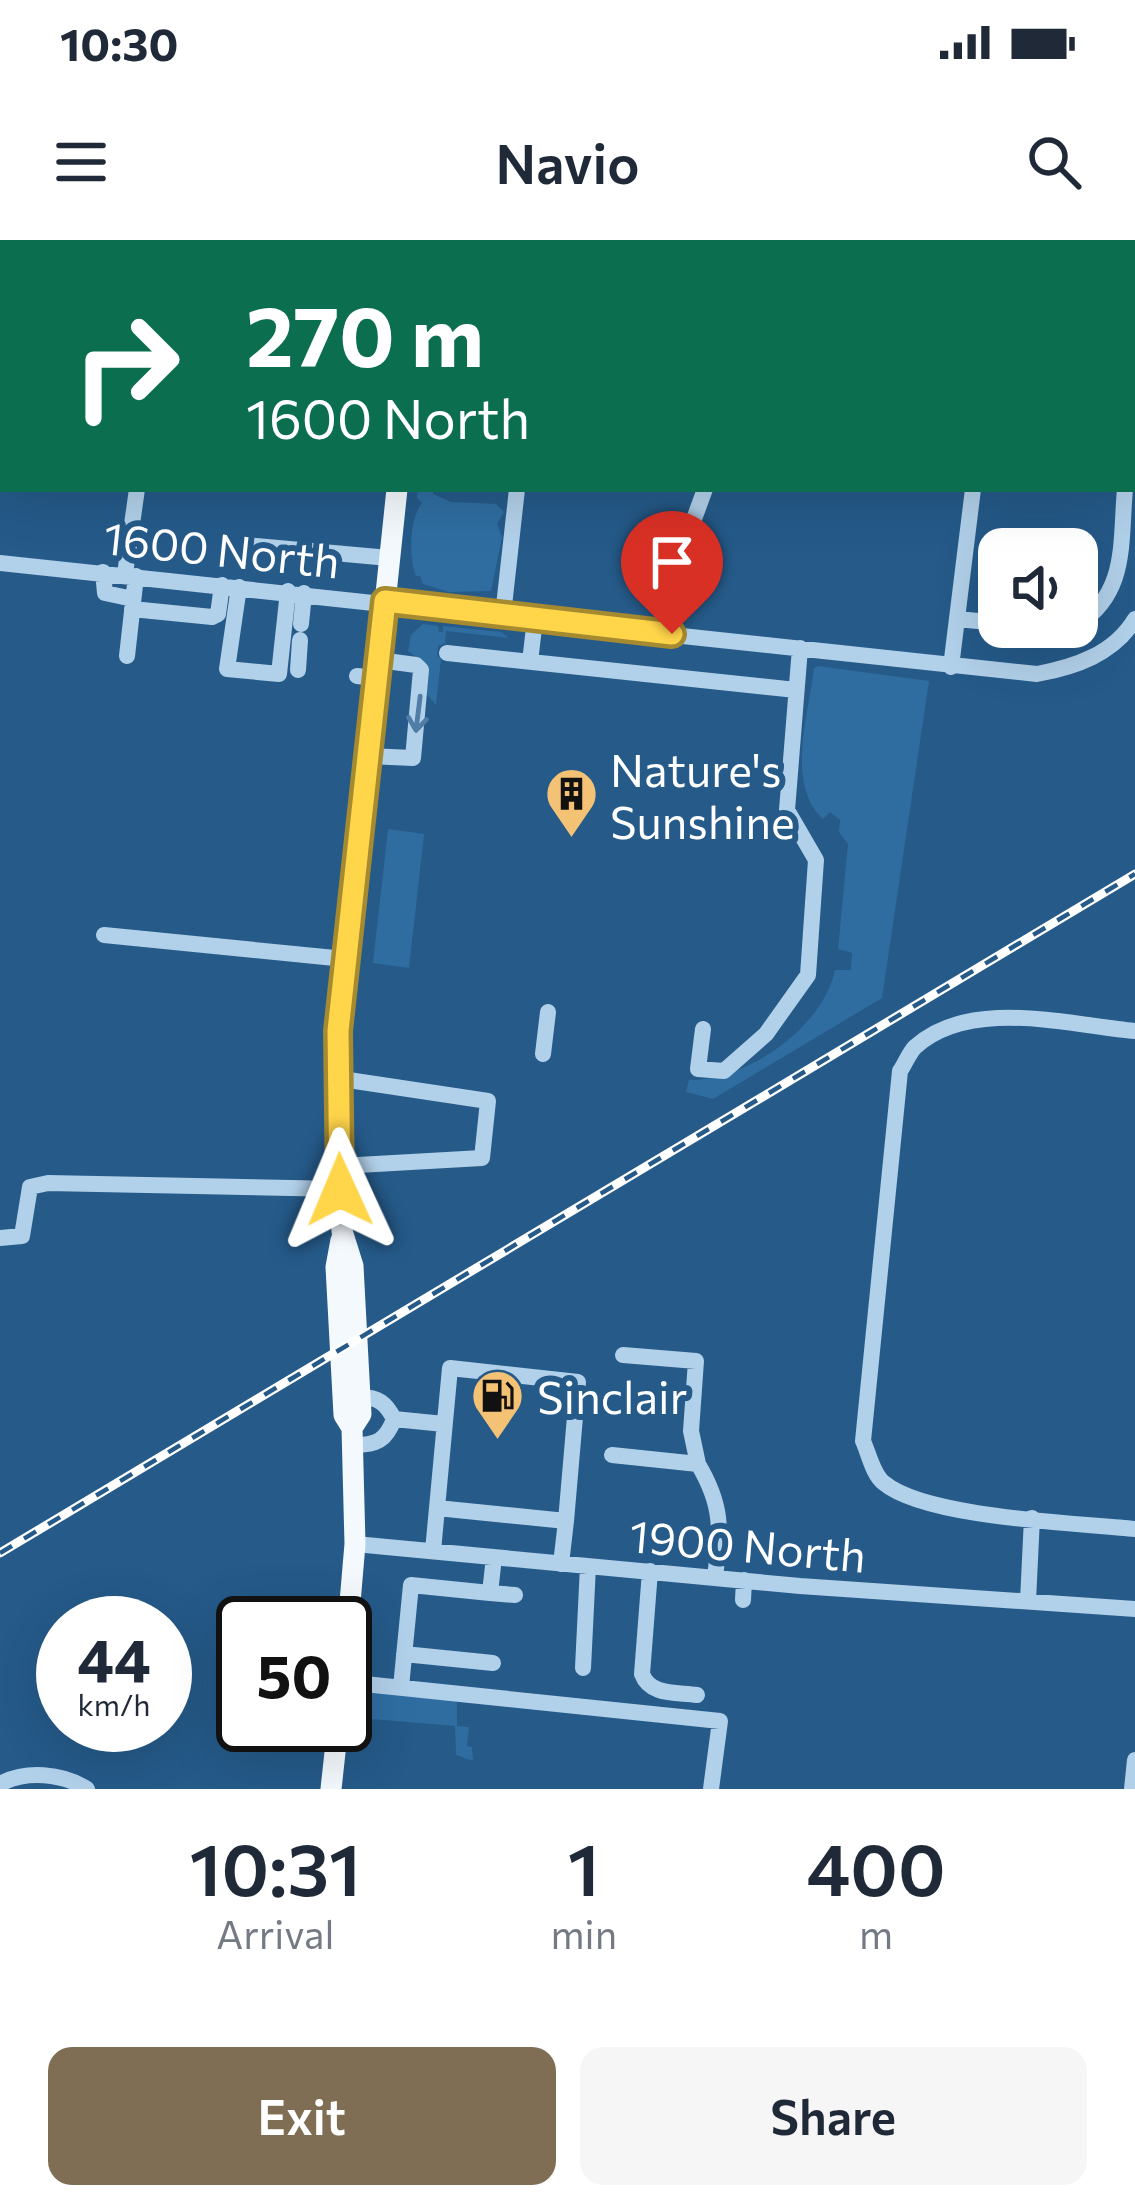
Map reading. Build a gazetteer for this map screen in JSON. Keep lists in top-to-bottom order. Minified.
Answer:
{"streets":{"street":["1600 North","1900 North"]},"places":{"building":["Nature's Sunshine"],"fuel station":["Sinclair"]},"page":{"status":"10:30","header":"Navio","turn":["270 m","1600 North"],"speed":"44 km/h","limit":"50","eta":["10:31","Arrival","1","min","400","m"],"buttons":["Exit","Share"]}}
